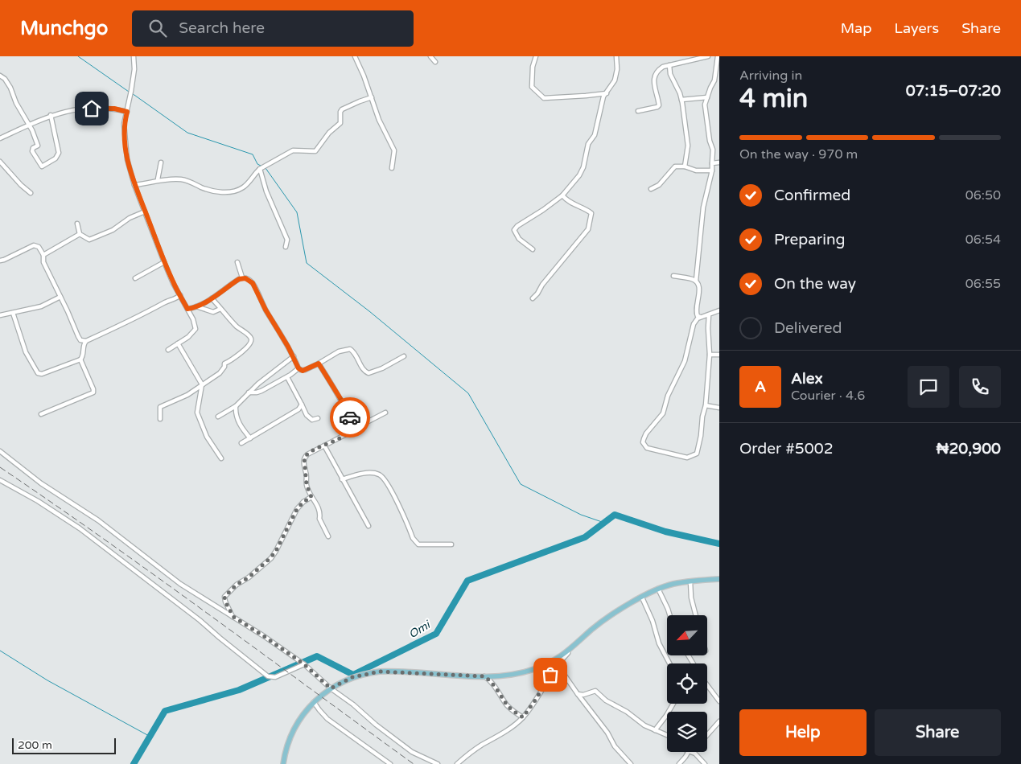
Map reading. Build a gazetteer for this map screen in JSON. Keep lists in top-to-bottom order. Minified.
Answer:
{"water":["Omi"],"scale_bar":"200 m","north":"bottom left","page":{"header":"Munchgo","search":"Search here","nav":["Map","Layers","Share"],"heading":["4 min","Arriving in","07:15–07:20"],"panel":["Alex","Courier · 4.6","Order #5002","₦20,900"],"bar":"On the way · 970 m","list":[["Confirmed","06:50"],["Preparing","06:54"],["On the way","06:55"],"Delivered"],"round":"A","buttons":["Help","Share"],"scale":"200 m"}}
